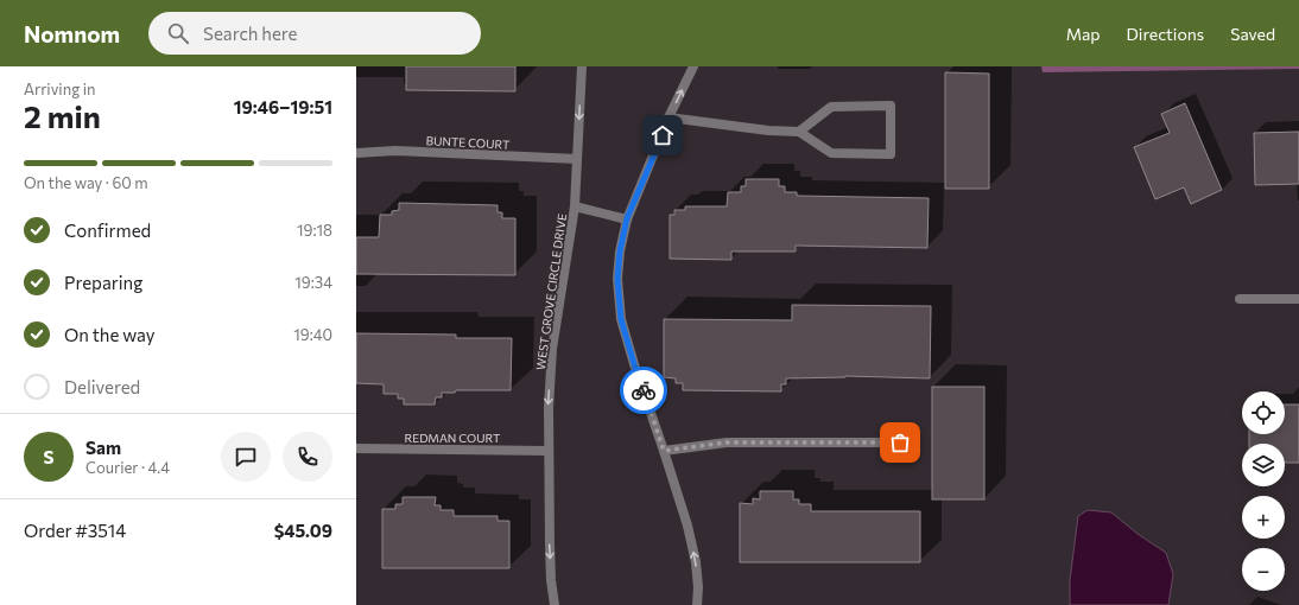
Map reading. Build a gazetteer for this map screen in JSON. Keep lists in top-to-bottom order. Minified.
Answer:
{"streets":{"street":["BUNTE COURT","WEST GROVE CIRCLE DRIVE","REDMAN COURT"]},"crossings":[["BUNTE COURT","WEST GROVE CIRCLE DRIVE"],["WEST GROVE CIRCLE DRIVE","REDMAN COURT"]],"page":{"header":"Nomnom","search":"Search here","nav":["Map","Directions","Saved"],"heading":["2 min","Arriving in","19:46–19:51"],"panel":["Sam","Courier · 4.4","Order #3514","$45.09"],"bar":"On the way · 60 m","list":[["Confirmed","19:18"],["Preparing","19:34"],["On the way","19:40"],"Delivered"],"map_buttons":["+","−"],"round":"S"}}
